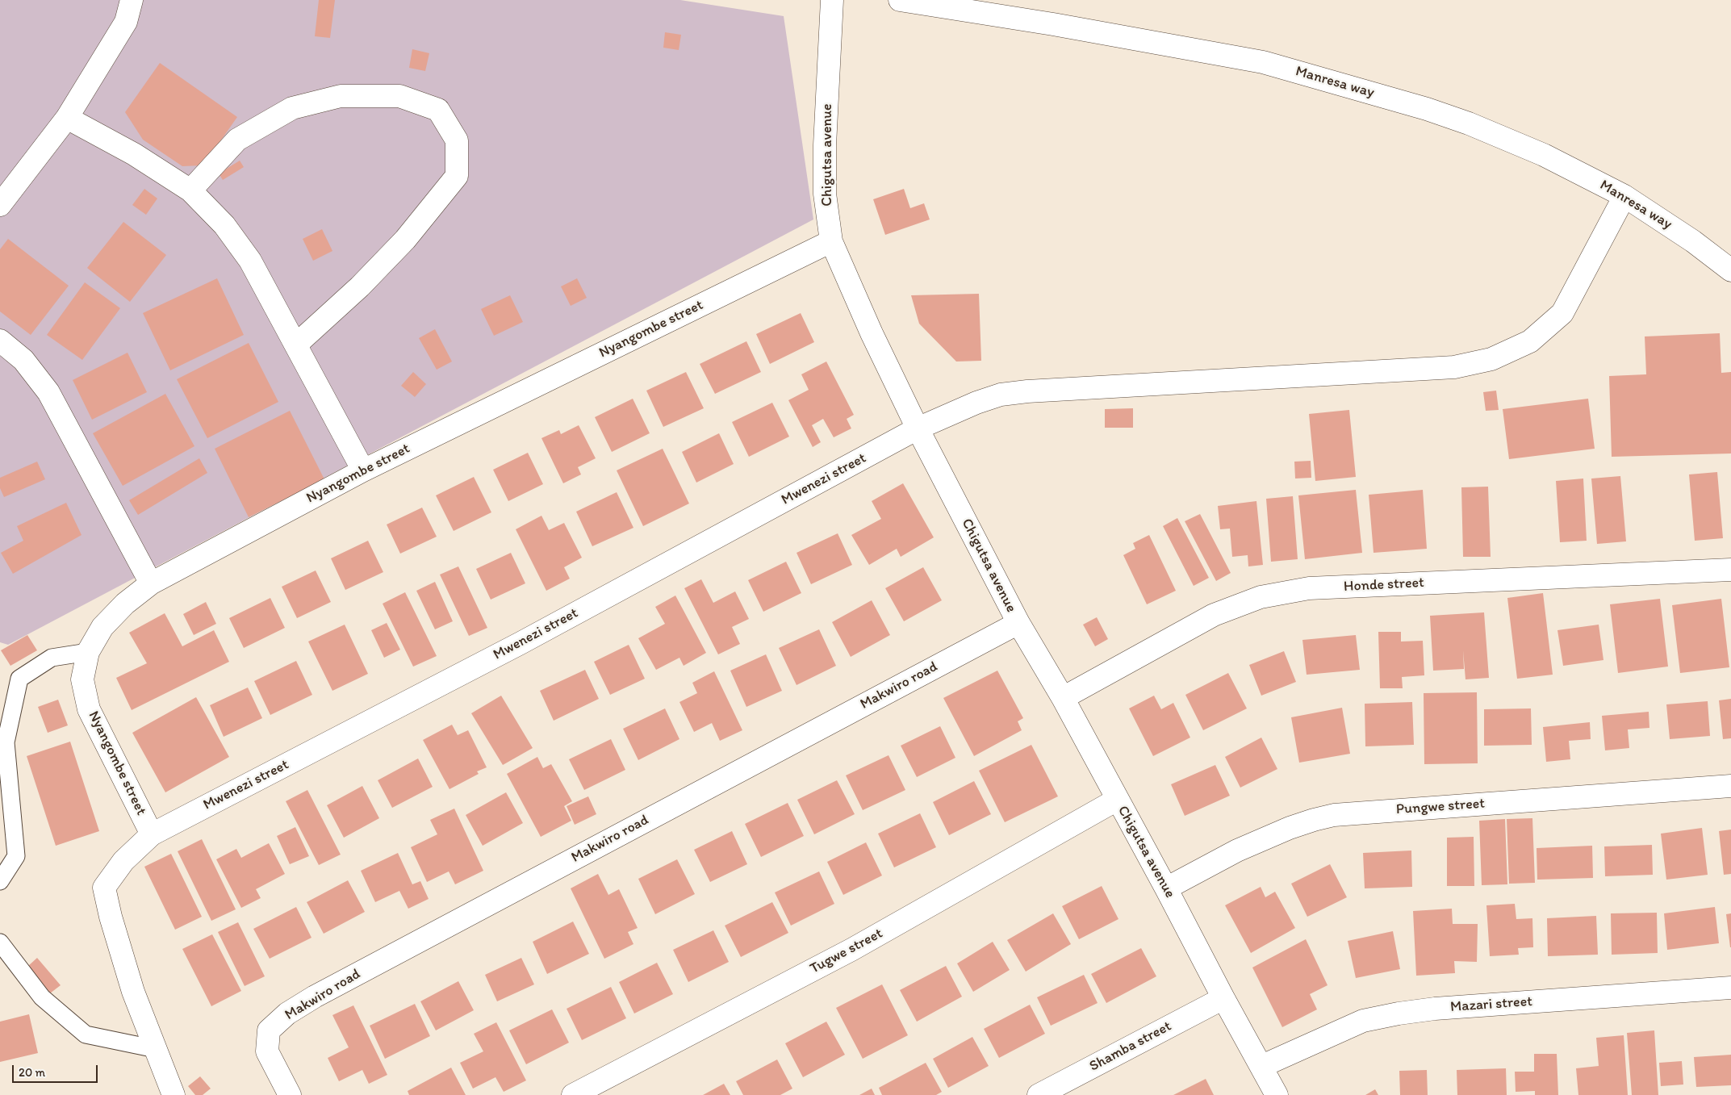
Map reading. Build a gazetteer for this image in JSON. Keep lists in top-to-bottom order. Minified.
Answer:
{"streets":{"street":["Manresa way","Chigutsa avenue","Nyangombe street","Mwenezi street","Honde street","Makwiro road","Pungwe street","Tugwe street","Mazari street","Shamba street"]},"crossings":[["Manresa way","Mwenezi street"],["Chigutsa avenue","Nyangombe street"],["Chigutsa avenue","Mwenezi street"],["Chigutsa avenue","Honde street"],["Chigutsa avenue","Makwiro road"],["Chigutsa avenue","Pungwe street"],["Chigutsa avenue","Tugwe street"],["Chigutsa avenue","Mazari street"],["Chigutsa avenue","Shamba street"],["Nyangombe street","Mwenezi street"]],"scale_bar":"20 m"}
